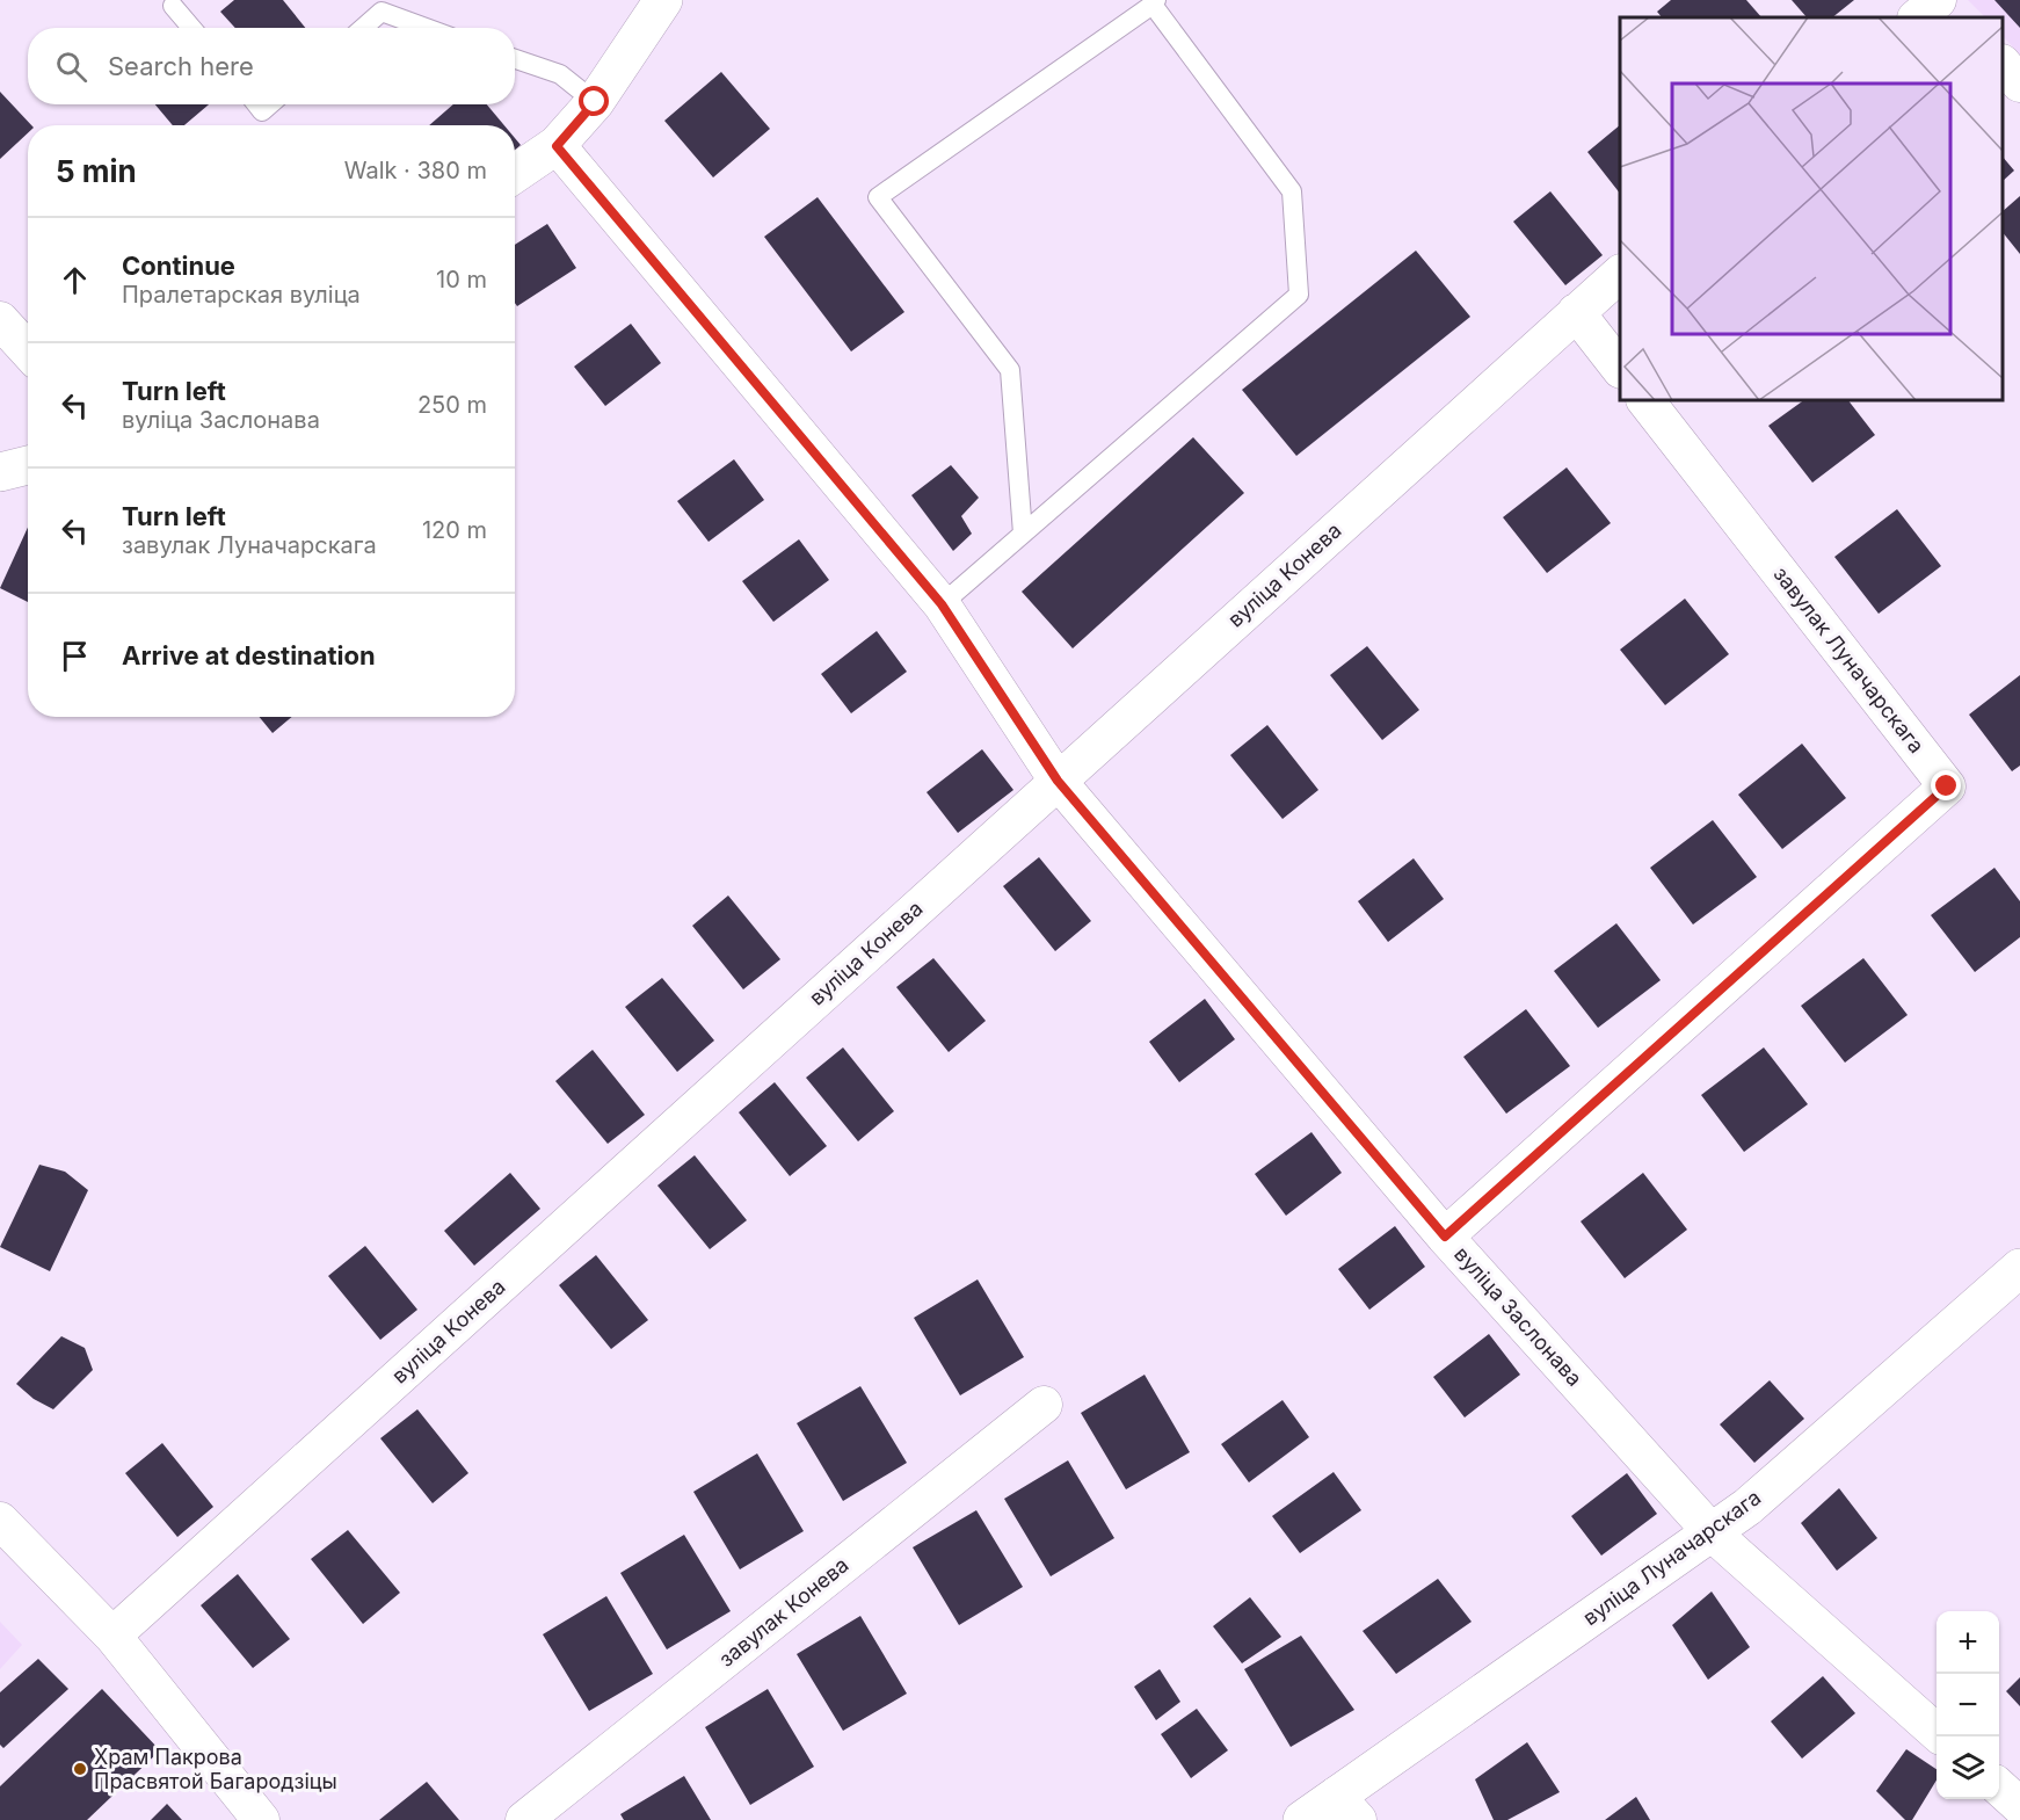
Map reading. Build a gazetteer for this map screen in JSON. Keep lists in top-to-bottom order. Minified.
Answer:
{"streets":{"street":["вуліца Конева","завулак Луначарскага","вуліца Заслонава","вуліца Луначарскага","завулак Конева"]},"crossings":[["вуліца Конева","вуліца Заслонава"],["завулак Луначарскага","вуліца Заслонава"],["вуліца Заслонава","вуліца Луначарскага"]],"places":["Храм Пакрова Прасвятой Багародзіцы"],"page":{"search":"Search here","heading":["5 min","Walk · 380 m"],"list":[["Continue","Пралетарская вуліца","10 m"],["Turn left","вуліца Заслонава","250 m"],["Turn left","завулак Луначарскага","120 m"],"Arrive at destination"],"map_buttons":["+","−"]}}
